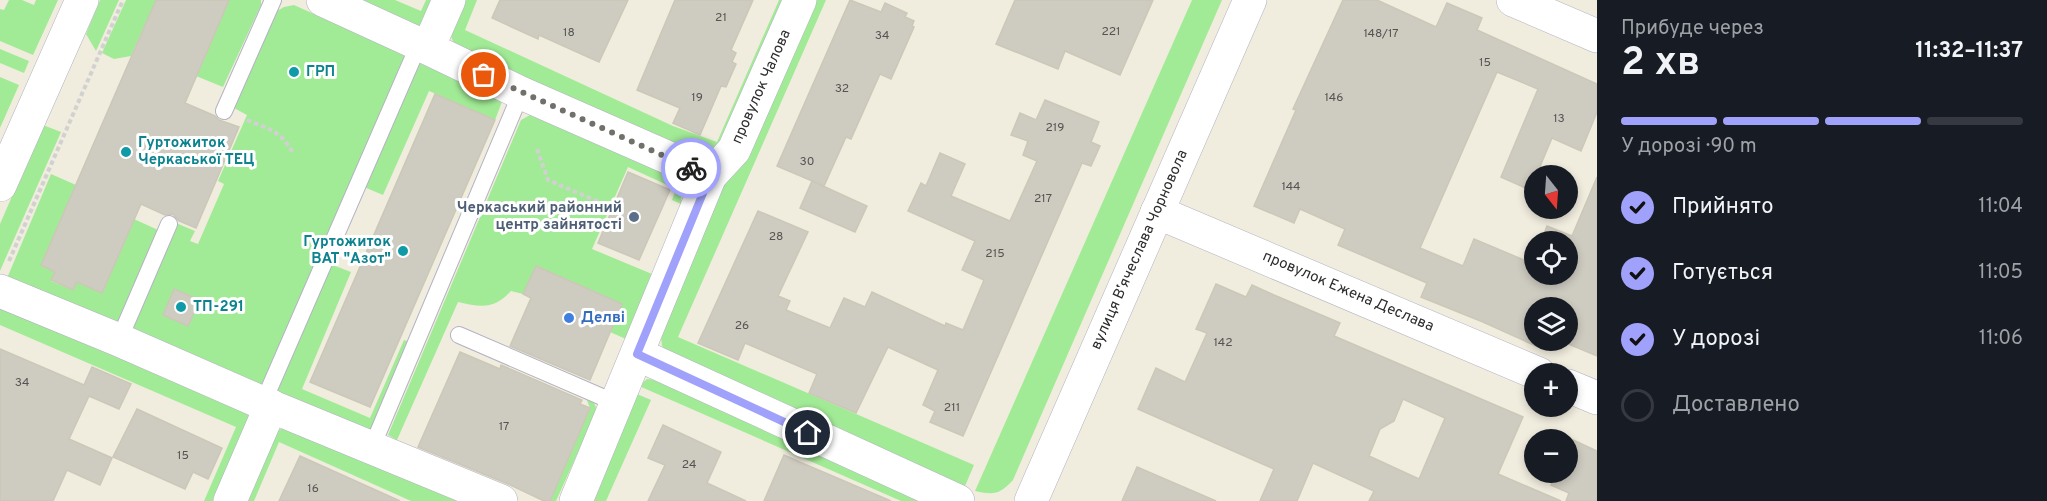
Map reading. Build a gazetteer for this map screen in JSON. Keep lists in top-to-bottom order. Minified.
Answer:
{"streets":{"street":["провулок Чалова","вулиця Вʼячеслава Чорновола","провулок Ежена Деслава"]},"crossings":[["вулиця Вʼячеслава Чорновола","провулок Ежена Деслава"]],"places":["ГРП","Гуртожиток Черкаської ТЕЦ","Черкаський районний центр зайнятості","Гуртожиток ВАТ \"Азот\"","ТП-291","Делві"],"house_numbers":["21","221","18","148/17","34","15","32","19","146","13","219","30","144","217","28","215","26","142","34","211","17","15","24","16"],"north":"bottom","page":{"heading":["2 хв","Прибуде через","11:32–11:37"],"bar":"У дорозі · 90 m","map_buttons":["+","−"],"list":[["Прийнято","11:04"],["Готується","11:05"],["У дорозі","11:06"],"Доставлено"]}}
